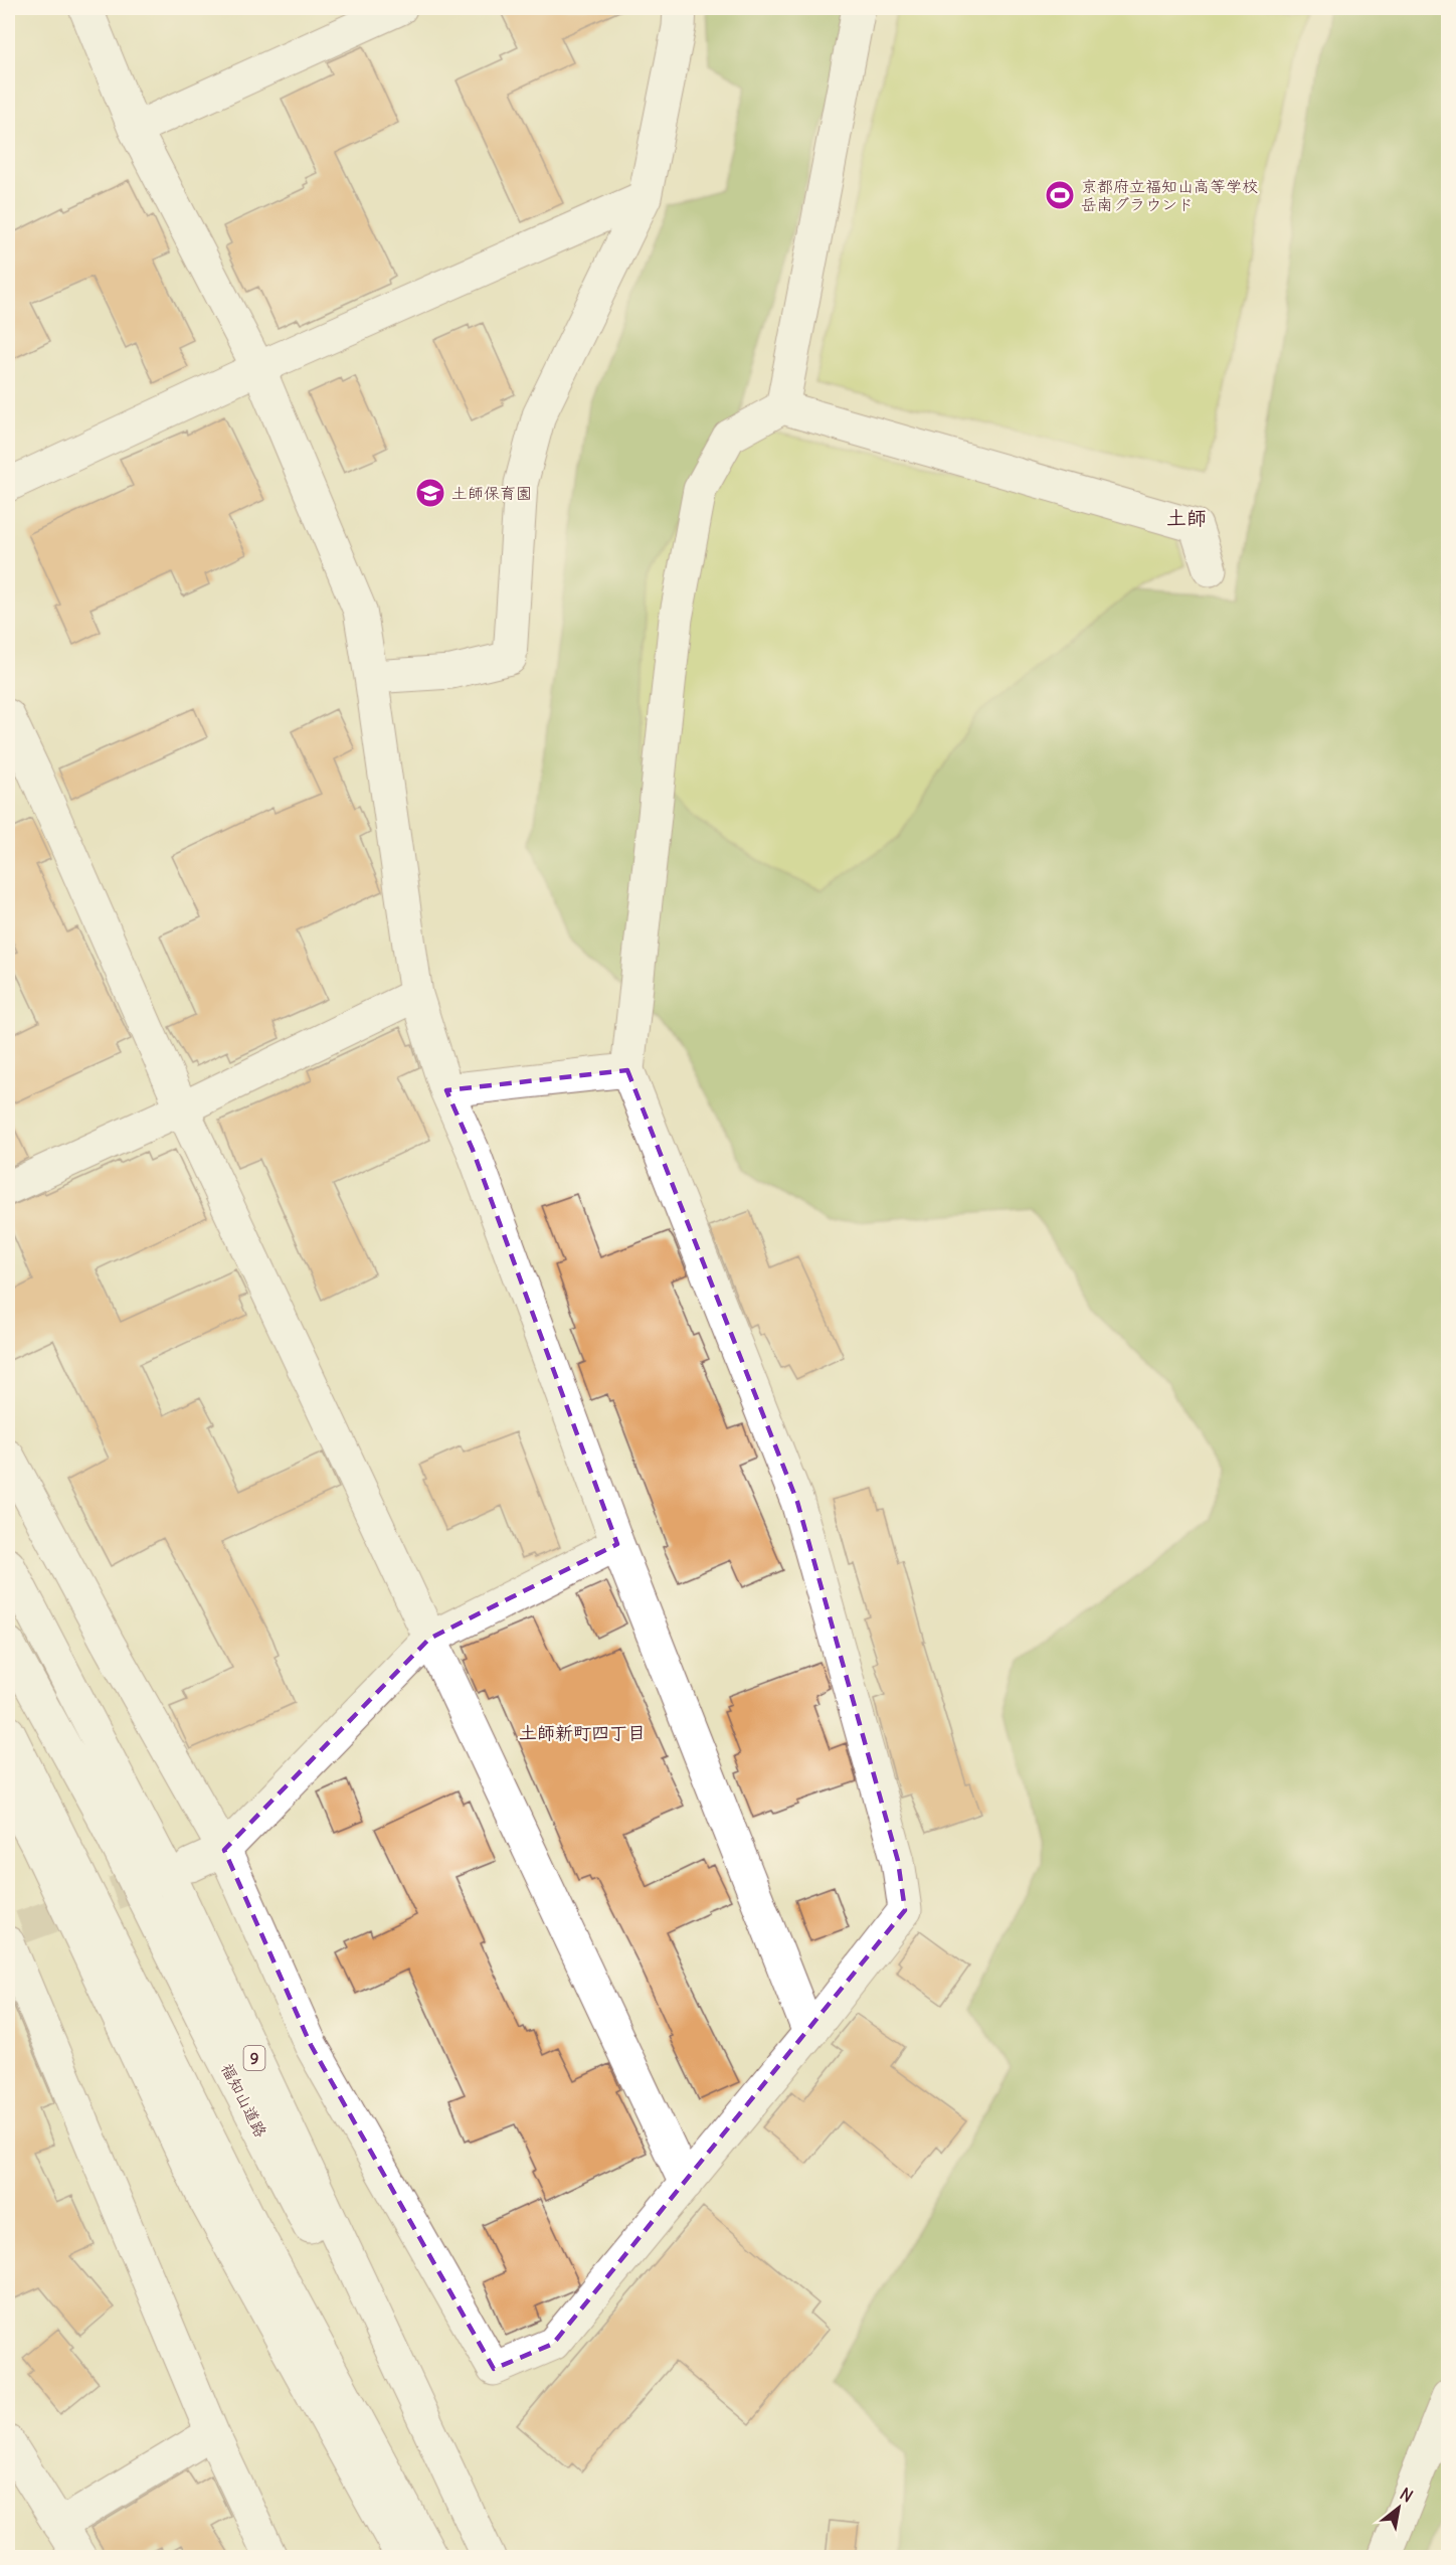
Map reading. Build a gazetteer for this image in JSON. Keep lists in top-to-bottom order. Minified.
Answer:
{"streets":{"main road":["9","福知山道路"]},"districts":["土師","土師新町四丁目"],"places":{"sports":["京都府立福知山高等学校 岳南グラウンド"],"school or university":["土師保育園"]},"north":"top right"}
